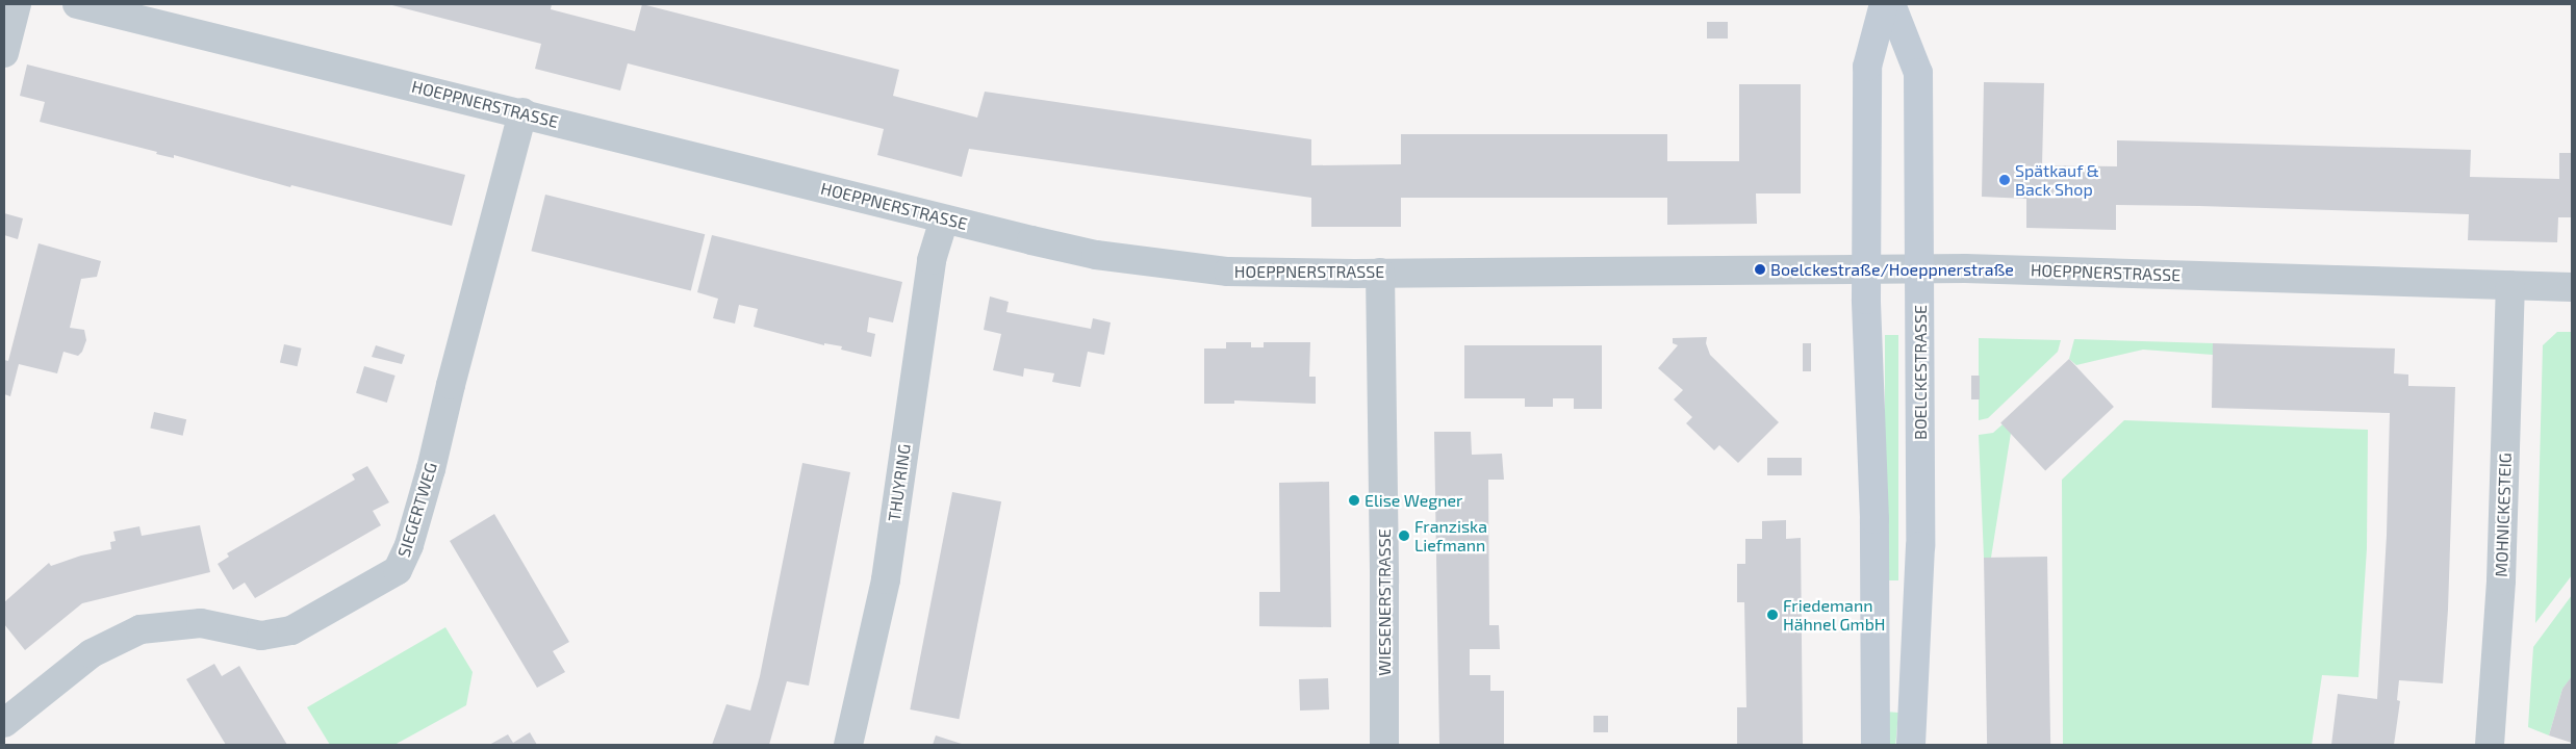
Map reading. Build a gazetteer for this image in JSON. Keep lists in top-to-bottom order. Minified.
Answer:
{"streets":{"main road":["BOELCKESTRASSE"],"street":["HOEPPNERSTRASSE","THUYRING","SIEGERTWEG","MOHNICKESTEIG","WIESENERSTRASSE"]},"crossings":[["HOEPPNERSTRASSE","BOELCKESTRASSE"],["HOEPPNERSTRASSE","THUYRING"],["HOEPPNERSTRASSE","SIEGERTWEG"],["HOEPPNERSTRASSE","MOHNICKESTEIG"],["HOEPPNERSTRASSE","WIESENERSTRASSE"]],"places":["Spätkauf & Back Shop","Boelckestraße/Hoeppnerstraße","Elise Wegner","Franziska Liefmann","Friedemann Hähnel GmbH"]}
